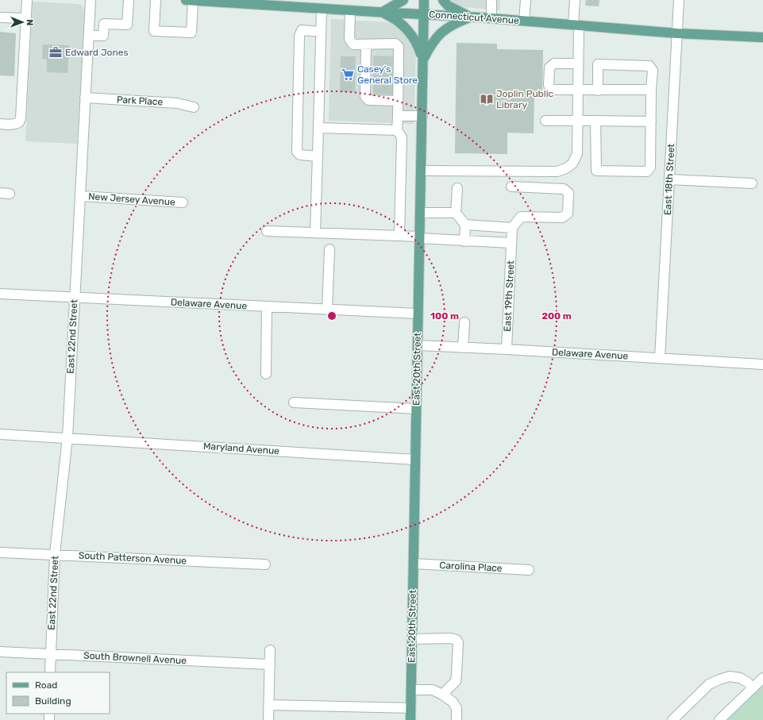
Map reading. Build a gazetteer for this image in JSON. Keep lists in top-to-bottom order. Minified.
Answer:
{"streets":{"main road":["Connecticut Avenue","East 20th Street"],"street":["Park Place","East 18th Street","New Jersey Avenue","East 19th Street","Delaware Avenue","East 22nd Street","Maryland Avenue","South Patterson Avenue","Carolina Place","South Brownell Avenue"]},"crossings":[["Connecticut Avenue","East 18th Street"],["Connecticut Avenue","East 20th Street"],["Park Place","East 22nd Street"],["East 18th Street","Delaware Avenue"],["New Jersey Avenue","East 22nd Street"],["East 19th Street","Delaware Avenue"],["Delaware Avenue","East 22nd Street"],["Delaware Avenue","East 20th Street"],["East 22nd Street","Maryland Avenue"],["East 22nd Street","South Patterson Avenue"],["East 22nd Street","South Brownell Avenue"],["East 20th Street","Maryland Avenue"],["East 20th Street","Carolina Place"]],"places":{"office":["Edward Jones"],"supermarket":["Casey's General Store"],"library":["Joplin Public Library"]},"legend":["Road","Building"],"north":"right","rings":["100 m","200 m"]}
